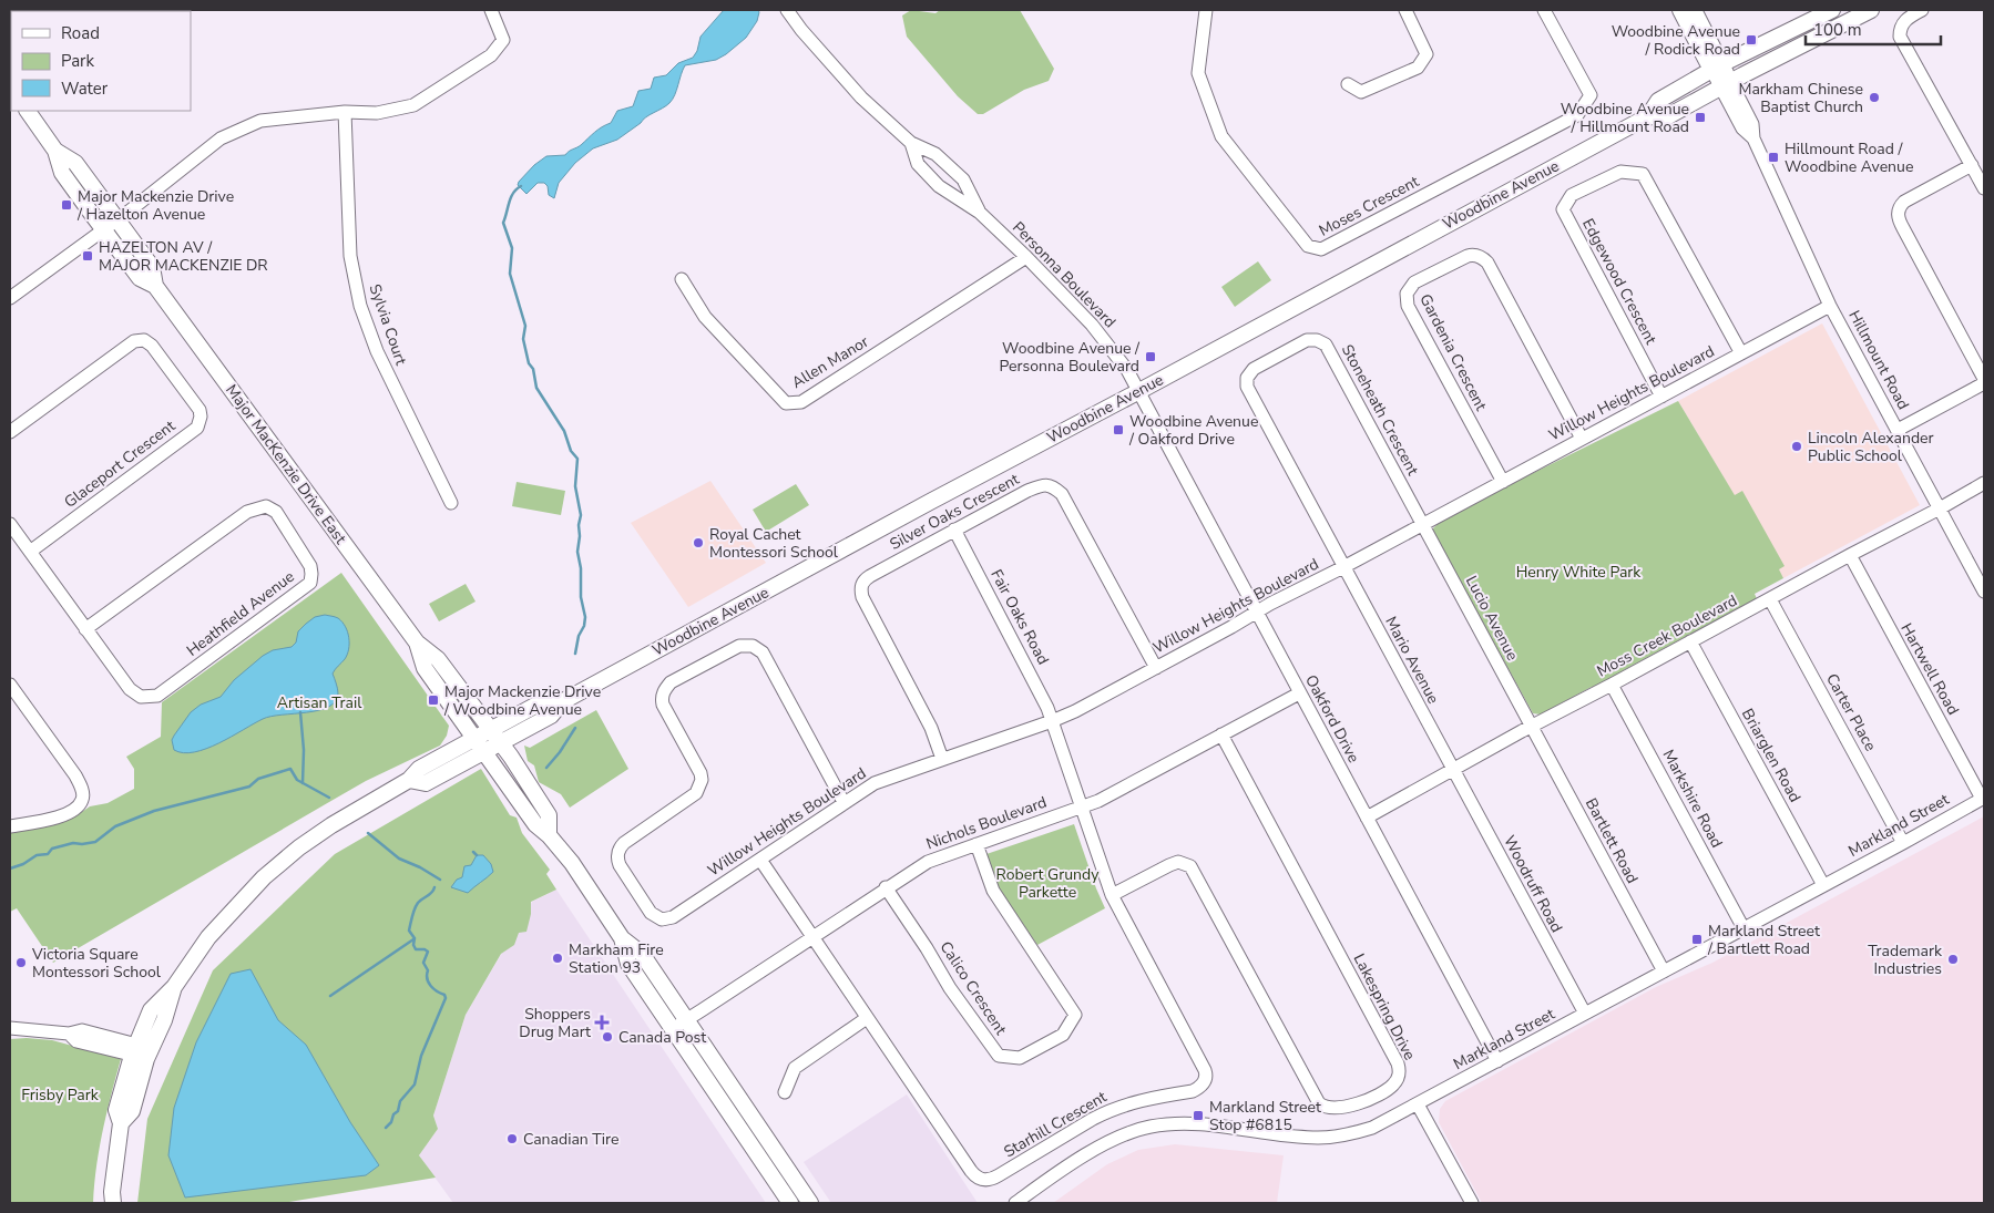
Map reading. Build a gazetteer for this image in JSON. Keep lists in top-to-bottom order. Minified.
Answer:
{"streets":{"main road":["Woodbine Avenue","Major MacKenzie Drive East"],"street":["Moses Crescent","Personna Boulevard","Edgewood Crescent","Sylvia Court","Gardenia Crescent","Hillmount Road","Allen Manor","Willow Heights Boulevard","Stoneheath Crescent","Glaceport Crescent","Silver Oaks Crescent","Heathfield Avenue","Fair Oaks Road","Lucio Avenue","Moss Creek Boulevard","Mario Avenue","Hartwell Road","Carter Place","Oakford Drive","Briarglen Road","Markshire Road","Nichols Boulevard","Markland Street","Bartlett Road","Woodruff Road","Calico Crescent","Lakespring Drive","Starhill Crescent"]},"crossings":[["Woodbine Avenue","Personna Boulevard"],["Woodbine Avenue","Hillmount Road"],["Woodbine Avenue","Major MacKenzie Drive East"],["Woodbine Avenue","Oakford Drive"],["Personna Boulevard","Allen Manor"],["Personna Boulevard","Oakford Drive"],["Edgewood Crescent","Willow Heights Boulevard"],["Gardenia Crescent","Willow Heights Boulevard"],["Hillmount Road","Willow Heights Boulevard"],["Hillmount Road","Moss Creek Boulevard"],["Willow Heights Boulevard","Stoneheath Crescent"],["Willow Heights Boulevard","Silver Oaks Crescent"],["Willow Heights Boulevard","Fair Oaks Road"],["Willow Heights Boulevard","Lucio Avenue"],["Willow Heights Boulevard","Mario Avenue"],["Willow Heights Boulevard","Oakford Drive"],["Willow Heights Boulevard","Starhill Crescent"],["Stoneheath Crescent","Lucio Avenue"],["Stoneheath Crescent","Mario Avenue"],["Glaceport Crescent","Heathfield Avenue"],["Major MacKenzie Drive East","Nichols Boulevard"],["Silver Oaks Crescent","Fair Oaks Road"],["Fair Oaks Road","Starhill Crescent"],["Lucio Avenue","Moss Creek Boulevard"],["Lucio Avenue","Bartlett Road"],["Moss Creek Boulevard","Mario Avenue"],["Moss Creek Boulevard","Hartwell Road"],["Moss Creek Boulevard","Carter Place"],["Moss Creek Boulevard","Oakford Drive"],["Moss Creek Boulevard","Briarglen Road"],["Moss Creek Boulevard","Markshire Road"],["Moss Creek Boulevard","Bartlett Road"],["Moss Creek Boulevard","Woodruff Road"],["Mario Avenue","Woodruff Road"],["Hartwell Road","Markland Street"],["Carter Place","Markland Street"],["Oakford Drive","Nichols Boulevard"],["Oakford Drive","Markland Street"],["Briarglen Road","Markland Street"],["Markshire Road","Markland Street"],["Nichols Boulevard","Calico Crescent"],["Nichols Boulevard","Lakespring Drive"],["Nichols Boulevard","Starhill Crescent"],["Markland Street","Bartlett Road"],["Markland Street","Woodruff Road"],["Lakespring Drive","Starhill Crescent"]],"parks":["Henry White Park","Artisan Trail","Robert Grundy Parkette","Frisby Park"],"places":{"transit":["Woodbine Avenue / Rodick Road","Woodbine Avenue / Hillmount Road","Hillmount Road / Woodbine Avenue","Major Mackenzie Drive / Hazelton Avenue","HAZELTON AV / MAJOR MACKENZIE DR","Woodbine Avenue / Personna Boulevard","Woodbine Avenue / Oakford Drive","Major Mackenzie Drive / Woodbine Avenue","Markland Street / Bartlett Road","Markland Street Stop #6815"],"other":["Markham Chinese Baptist Church","Lincoln Alexander Public School","Royal Cachet Montessori School","Markham Fire Station 93","Trademark Industries","Victoria Square Montessori School","Canada Post","Canadian Tire"],"health":["Shoppers Drug Mart"]},"legend":["Road","Park","Water"],"scale_bar":"100 m"}
